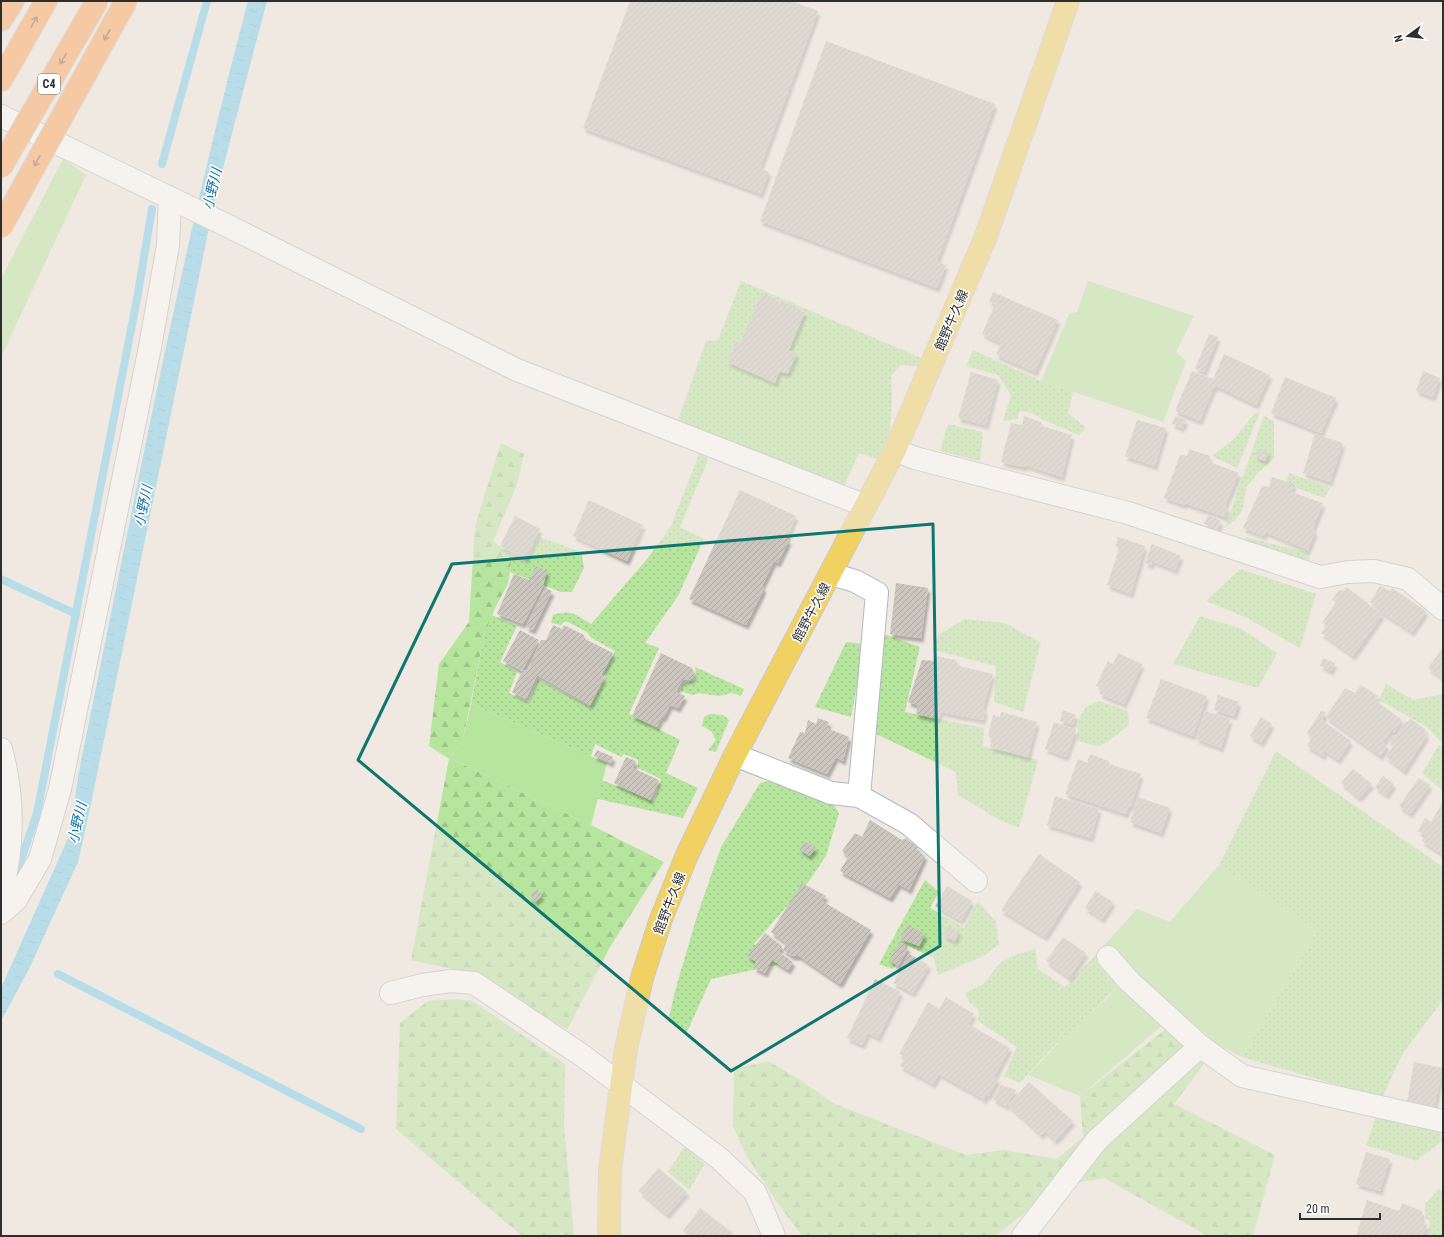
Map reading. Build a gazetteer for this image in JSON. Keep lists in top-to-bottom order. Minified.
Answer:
{"streets":{"highway":["C4"],"main road":["館野牛久線"]},"water":["小野川"],"scale_bar":"20 m","north":"left"}
